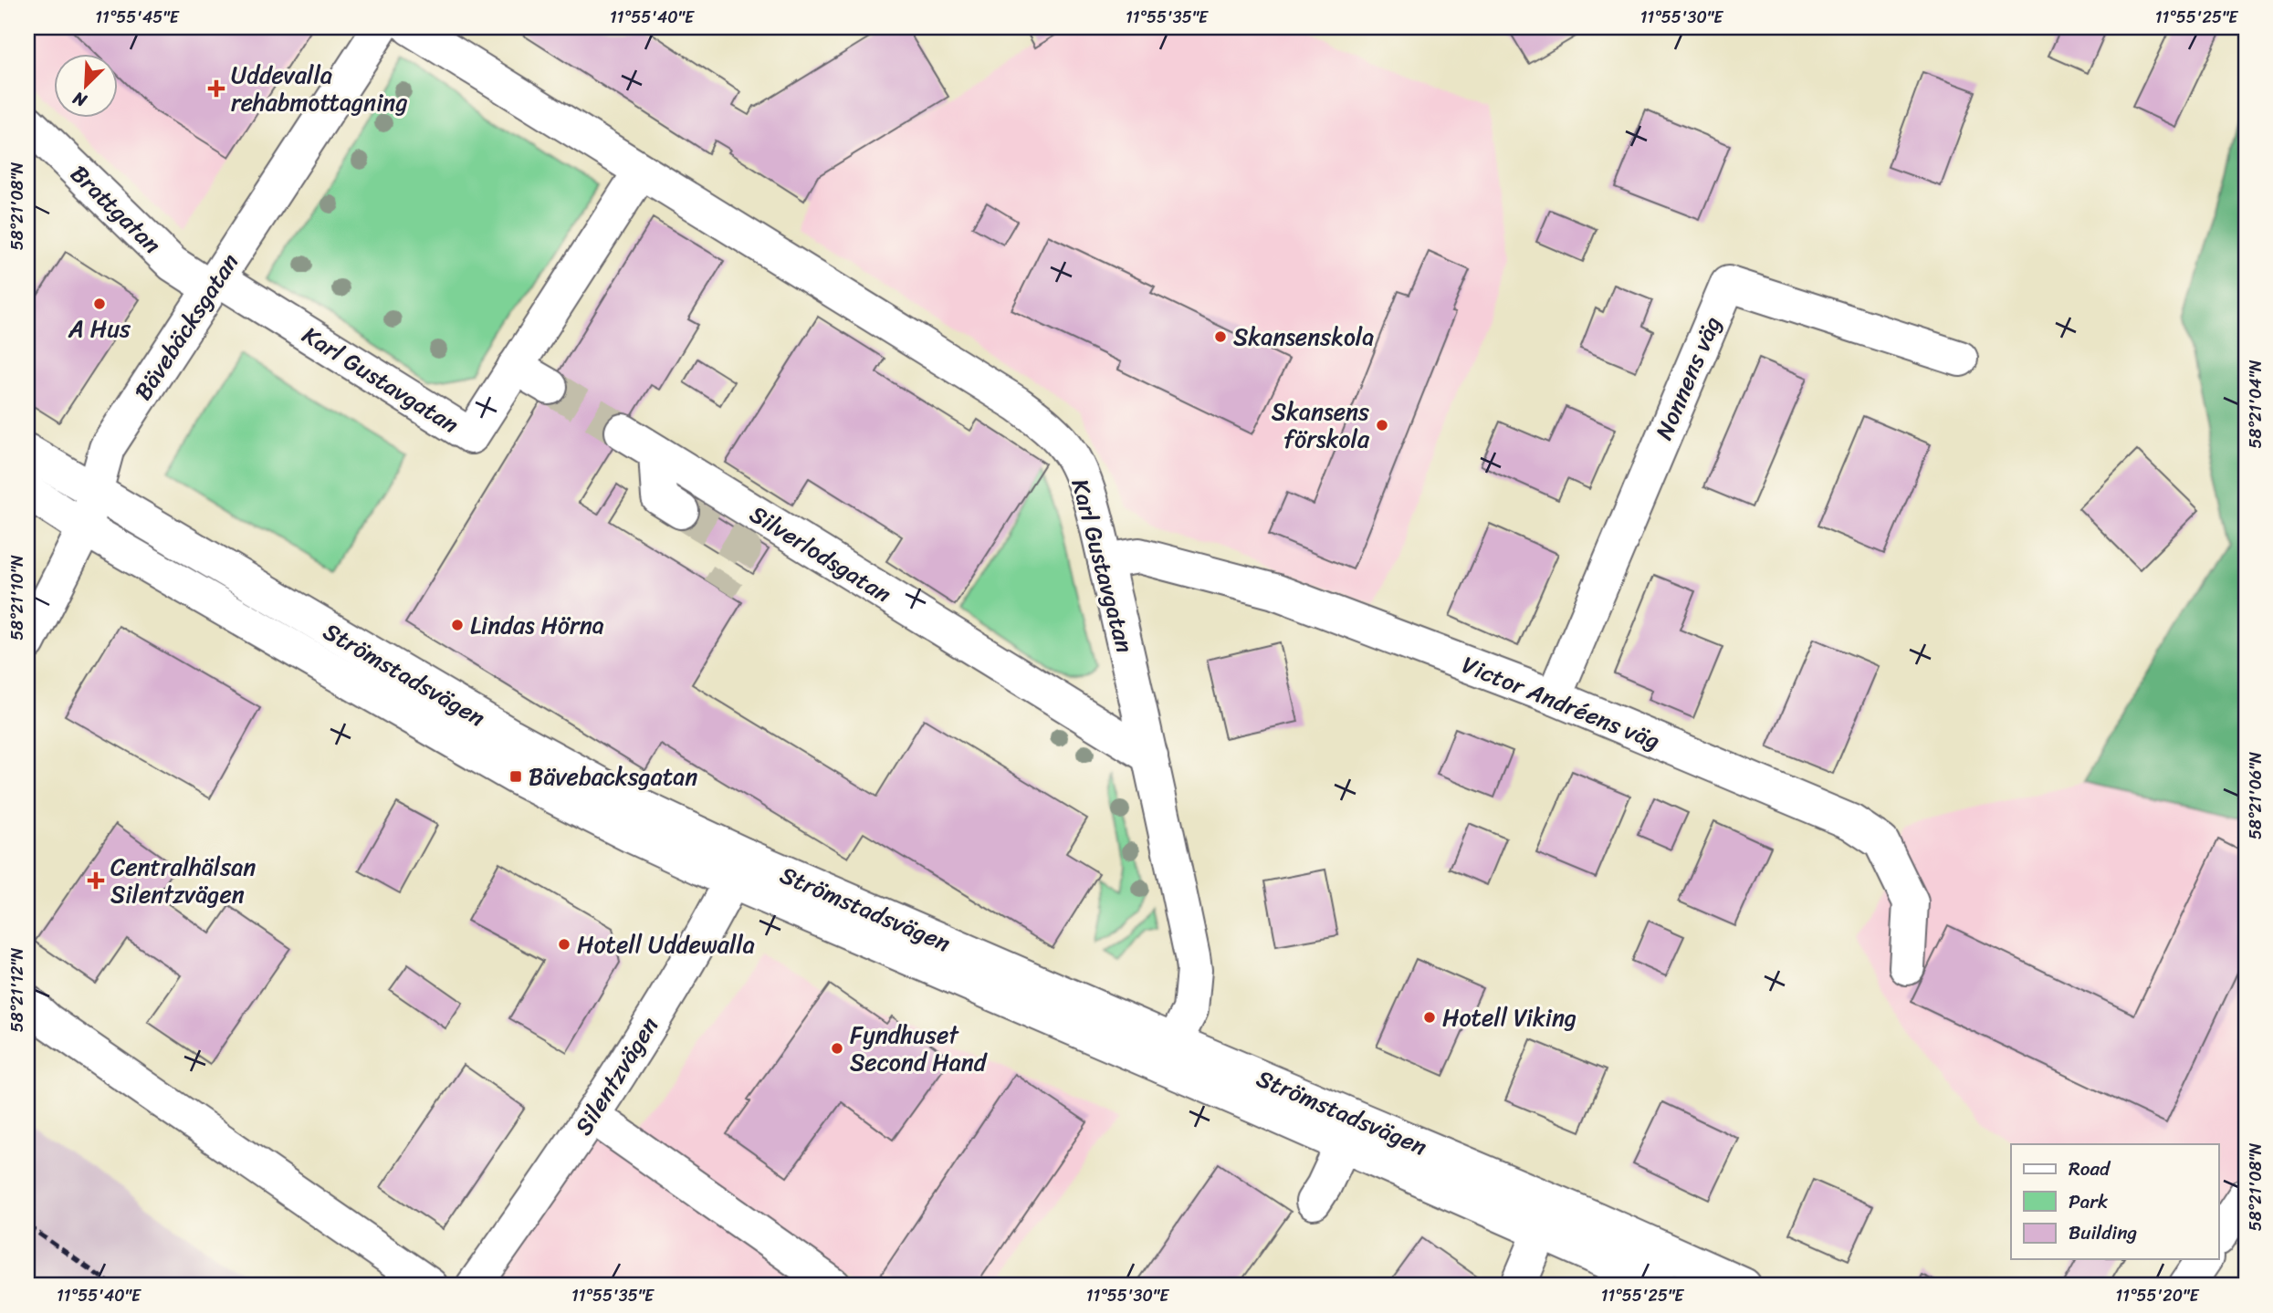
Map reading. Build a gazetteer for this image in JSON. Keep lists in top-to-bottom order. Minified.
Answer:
{"streets":{"street":["Brattgatan","Bävebäcksgatan","Nonnens väg","Karl Gustavgatan","Silverlodsgatan","Strömstadsvägen","Victor Andréens väg","Silentzvägen"]},"crossings":[["Brattgatan","Bävebäcksgatan"],["Brattgatan","Karl Gustavgatan"],["Bävebäcksgatan","Karl Gustavgatan"],["Bävebäcksgatan","Strömstadsvägen"],["Nonnens väg","Victor Andréens väg"],["Karl Gustavgatan","Silverlodsgatan"],["Karl Gustavgatan","Strömstadsvägen"],["Karl Gustavgatan","Victor Andréens väg"],["Strömstadsvägen","Silentzvägen"]],"places":{"health":["Uddevalla rehabmottagning","Centralhälsan Silentzvägen"],"other":["A Hus","Skansenskola","Skansens förskola","Lindas Hörna","Hotell Uddewalla","Hotell Viking","Fyndhuset Second Hand"],"transit":["Bävebacksgatan"]},"legend":["Road","Park","Building"],"north":"bottom left","coordinates":["11°55'45\"E","11°55'40\"E","11°55'35\"E","11°55'30\"E","11°55'25\"E","58°21'08\"N","58°21'04\"N","58°21'10\"N","58°21'06\"N","58°21'12\"N","11°55'20\"E"]}
